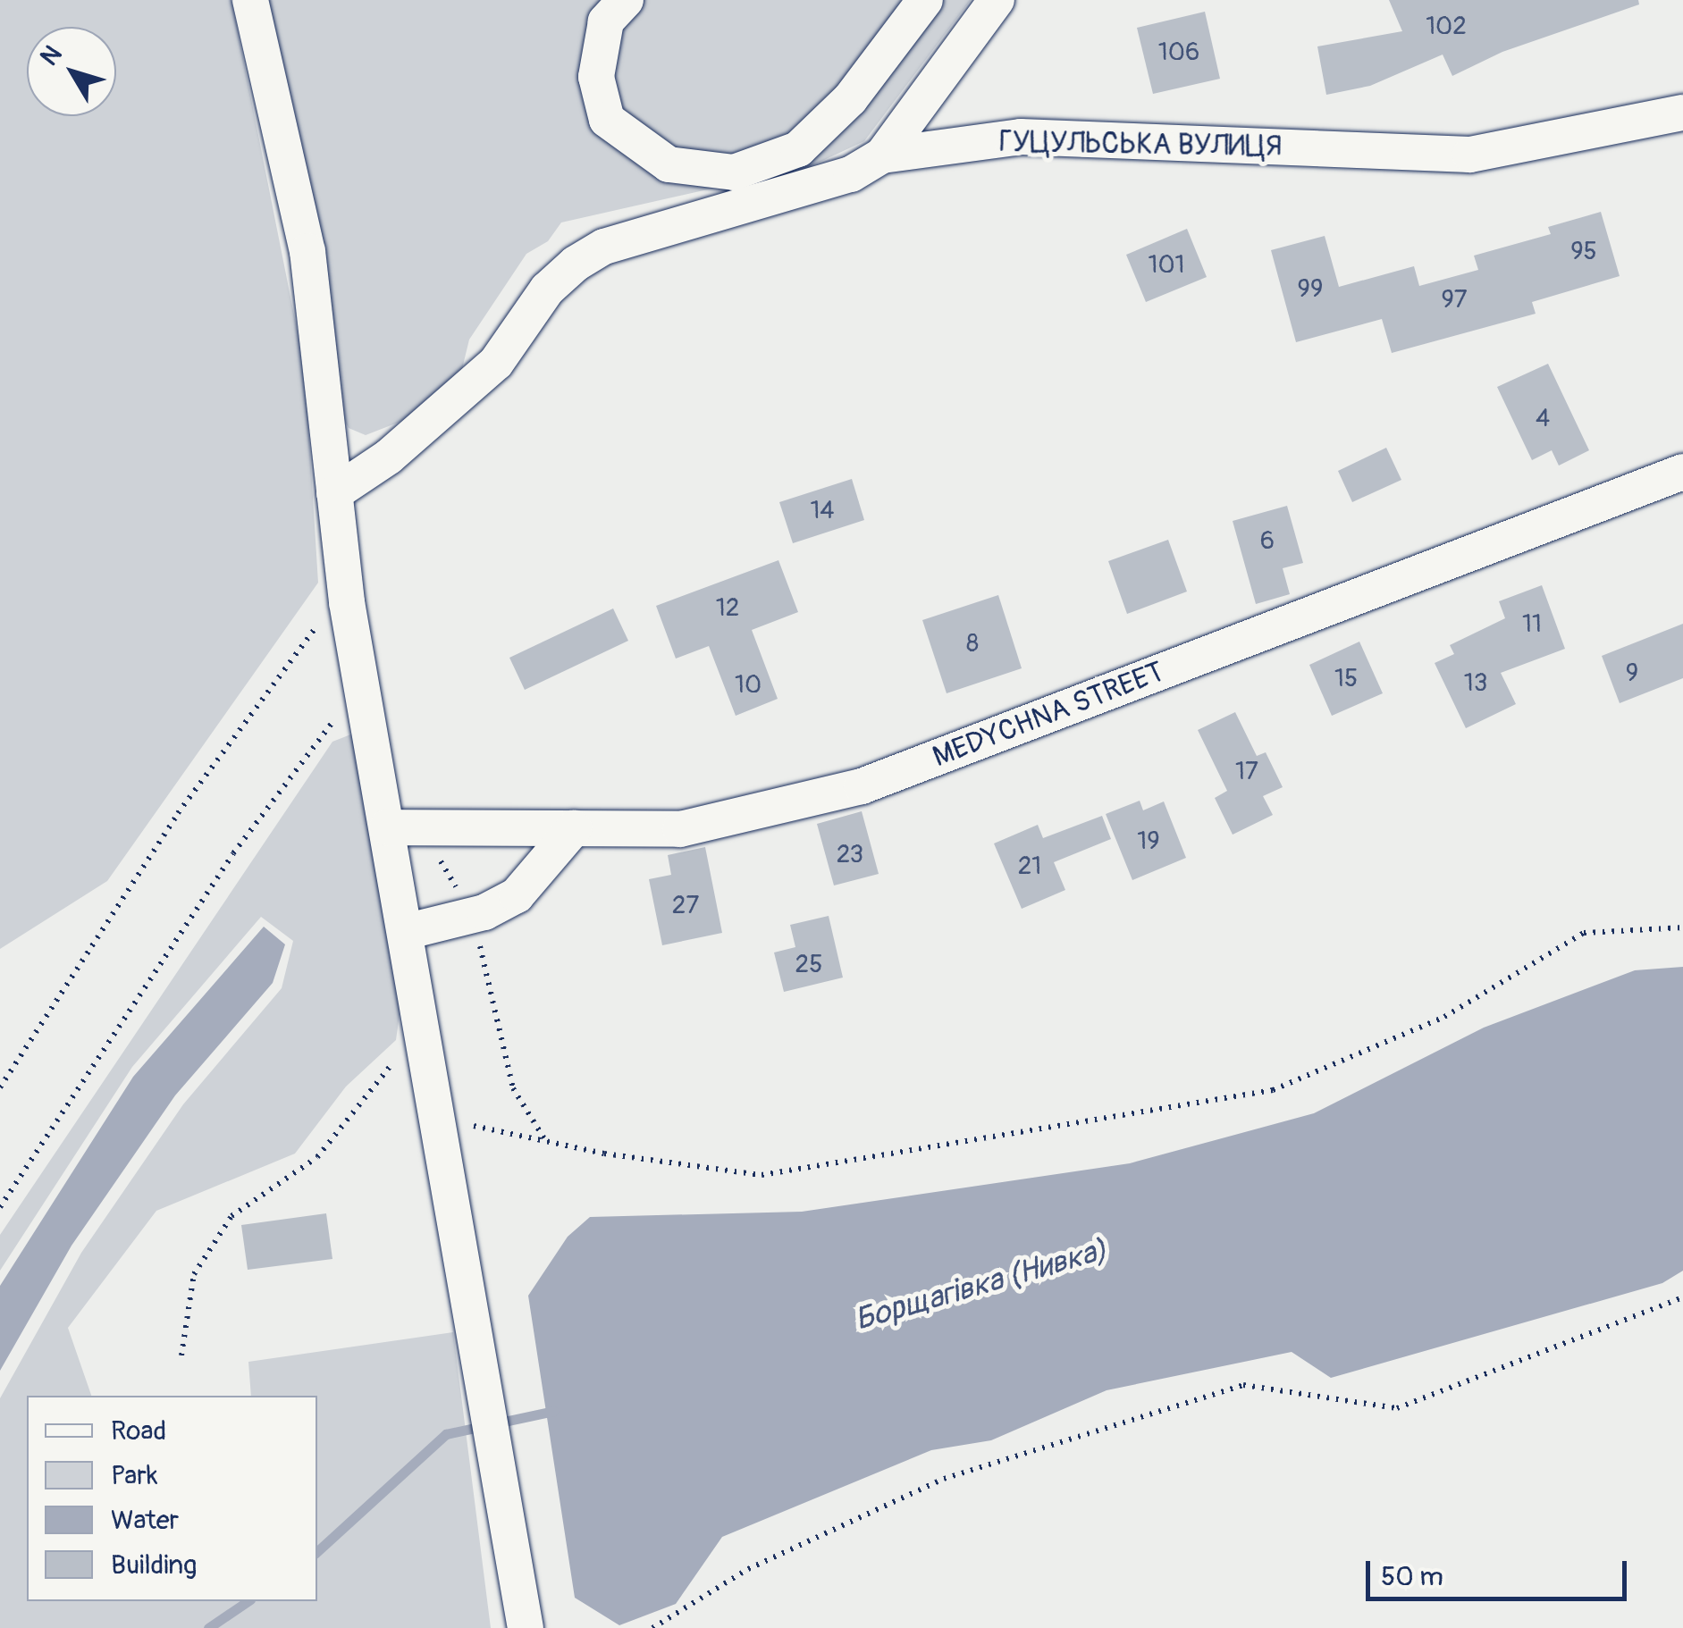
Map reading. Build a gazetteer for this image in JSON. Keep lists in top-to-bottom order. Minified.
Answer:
{"streets":{"street":["ГУЦУЛЬСЬКА ВУЛИЦЯ","MEDYCHNA STREET"]},"water":["Борщагівка (Нивка)"],"house_numbers":["102","106","95","101","99","97","4","14","6","12","11","8","9","15","13","10","17","19","23","21","27","25"],"legend":["Road","Park","Water","Building"],"scale_bar":"50 m","north":"top left"}
